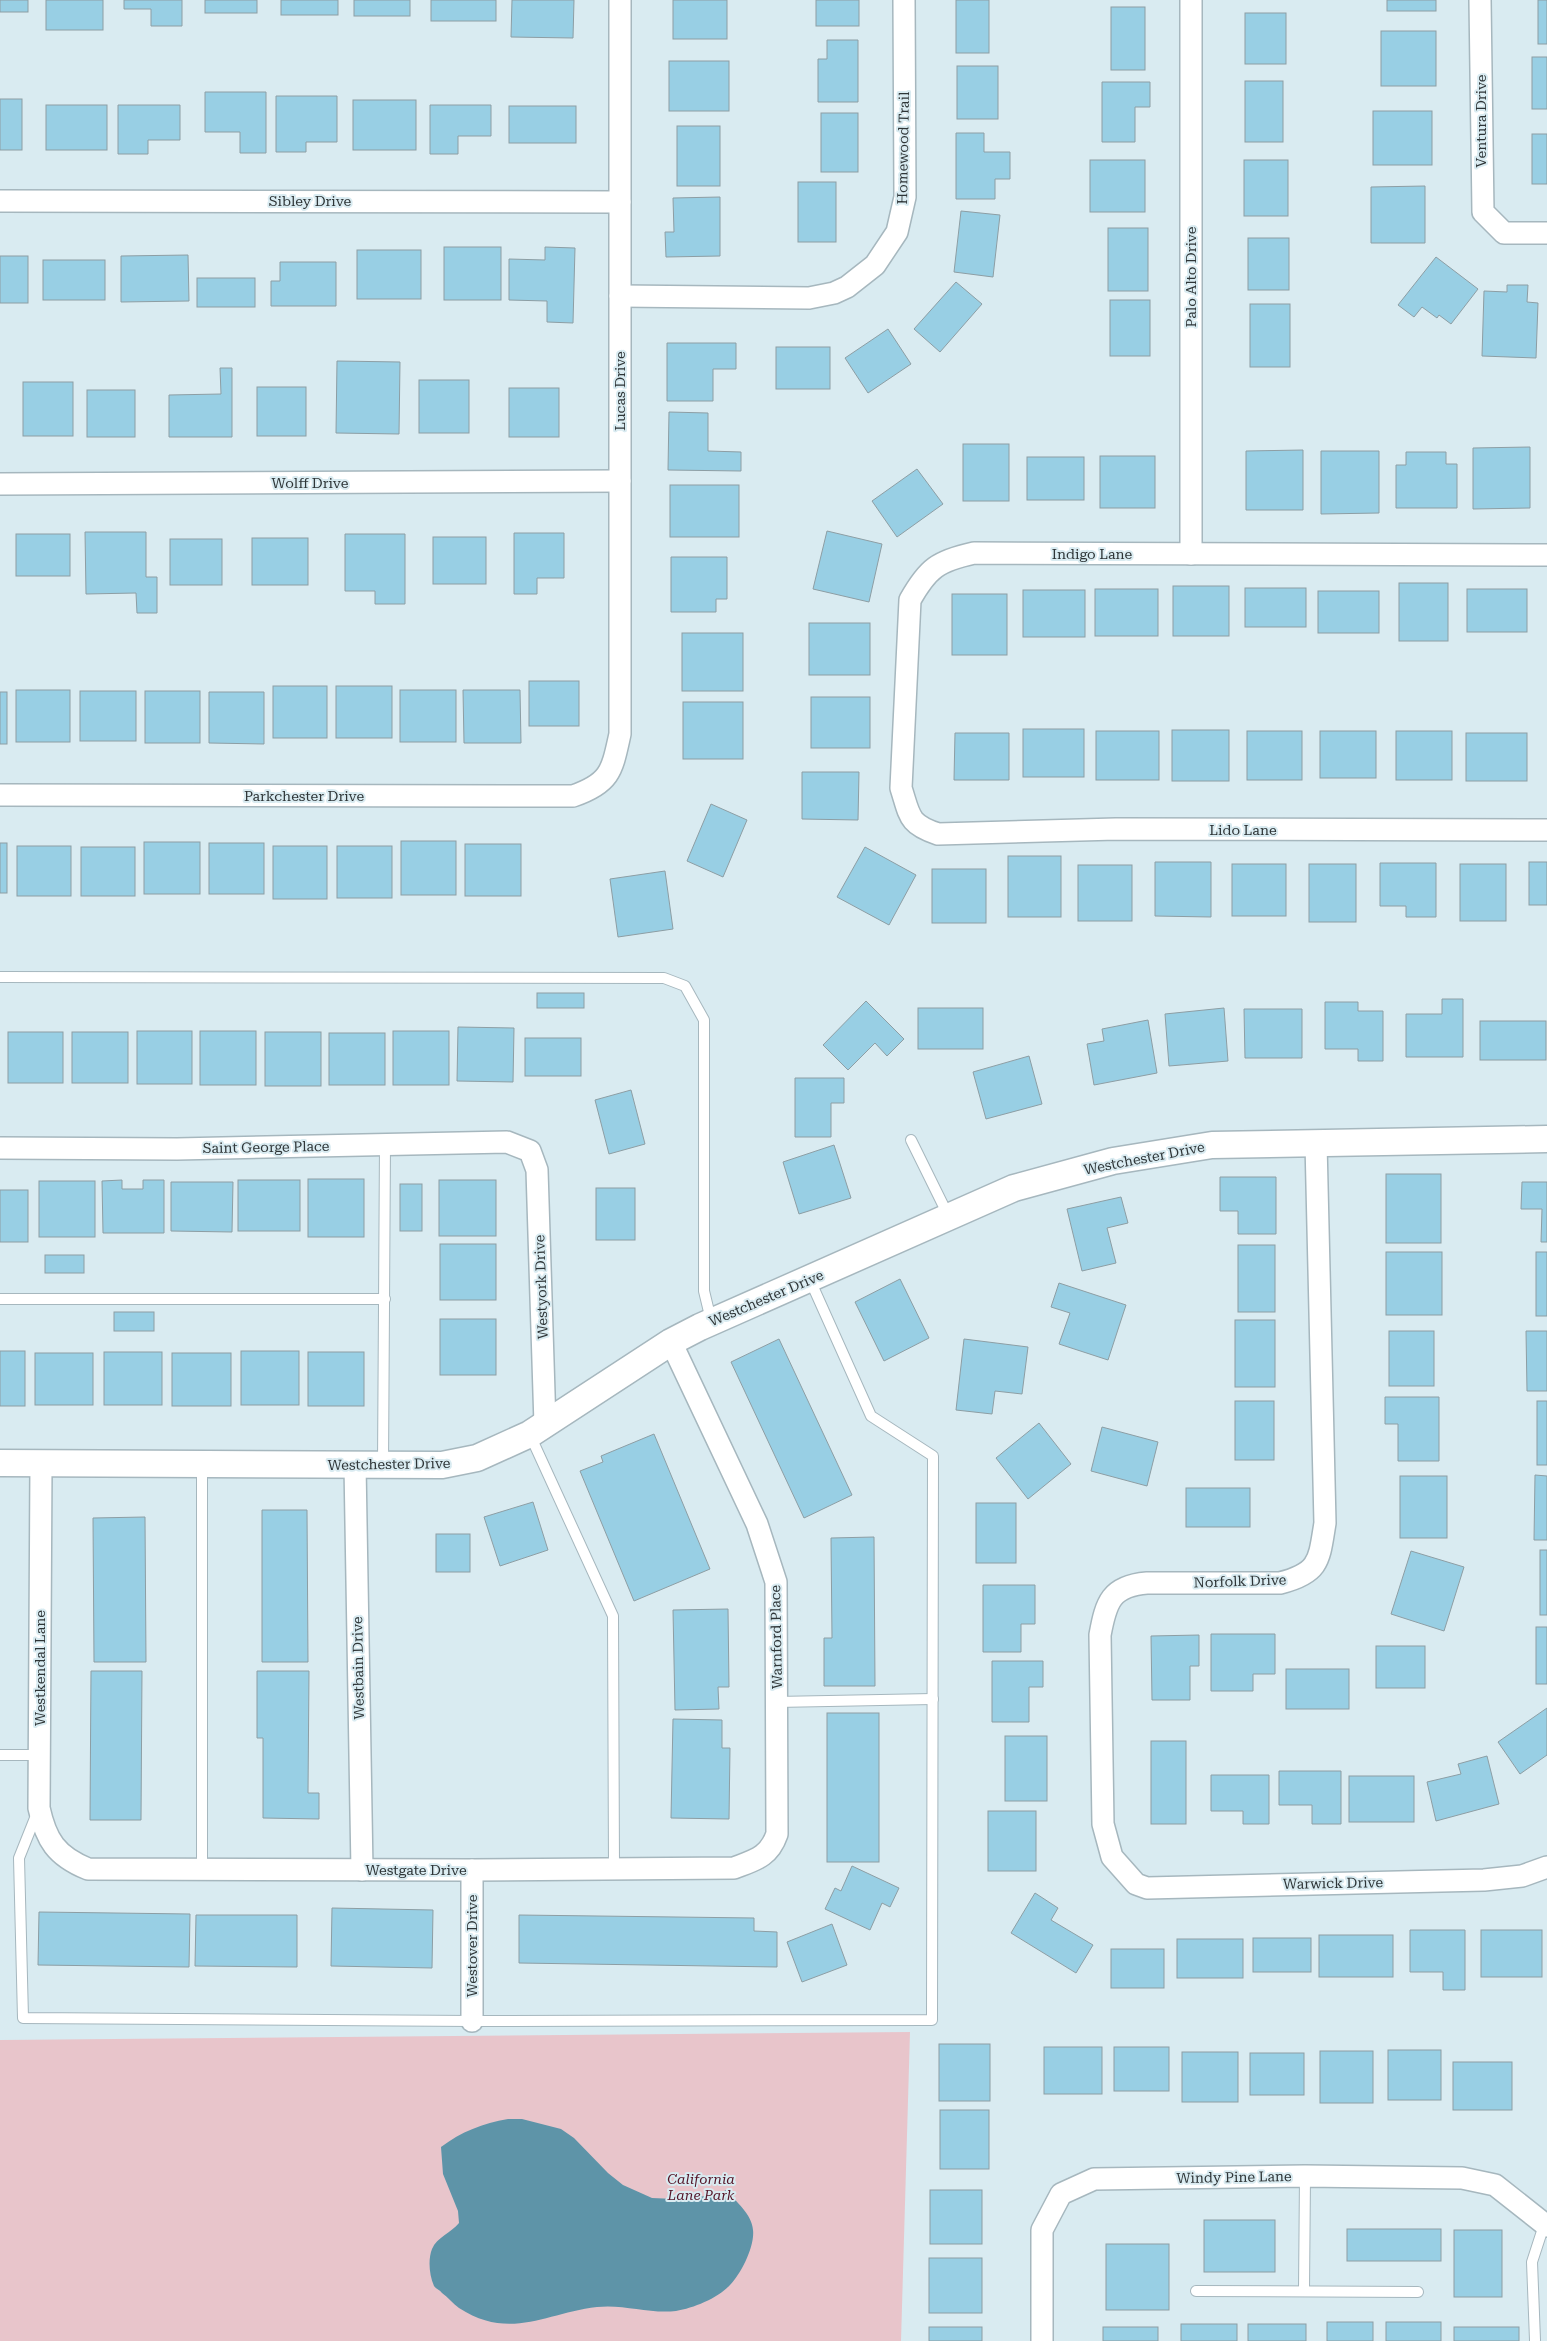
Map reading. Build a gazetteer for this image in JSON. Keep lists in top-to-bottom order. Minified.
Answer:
{"streets":{"street":["Ventura Drive","Homewood Trail","Sibley Drive","Palo Alto Drive","Lucas Drive","Wolff Drive","Indigo Lane","Parkchester Drive","Lido Lane","Saint George Place","Westchester Drive","Westyork Drive","Norfolk Drive","Warnford Place","Westkendal Lane","Westbain Drive","Westgate Drive","Warwick Drive","Westover Drive","Windy Pine Lane"]},"crossings":[["Homewood Trail","Lucas Drive"],["Sibley Drive","Lucas Drive"],["Palo Alto Drive","Indigo Lane"],["Lucas Drive","Wolff Drive"],["Lucas Drive","Parkchester Drive"],["Indigo Lane","Lido Lane"],["Saint George Place","Westyork Drive"],["Westchester Drive","Westyork Drive"],["Westchester Drive","Norfolk Drive"],["Westchester Drive","Warnford Place"],["Westchester Drive","Westkendal Lane"],["Westchester Drive","Westbain Drive"],["Norfolk Drive","Warwick Drive"],["Warnford Place","Westgate Drive"],["Westkendal Lane","Westgate Drive"],["Westbain Drive","Westgate Drive"],["Westgate Drive","Westover Drive"]],"parks":["California Lane Park"]}
